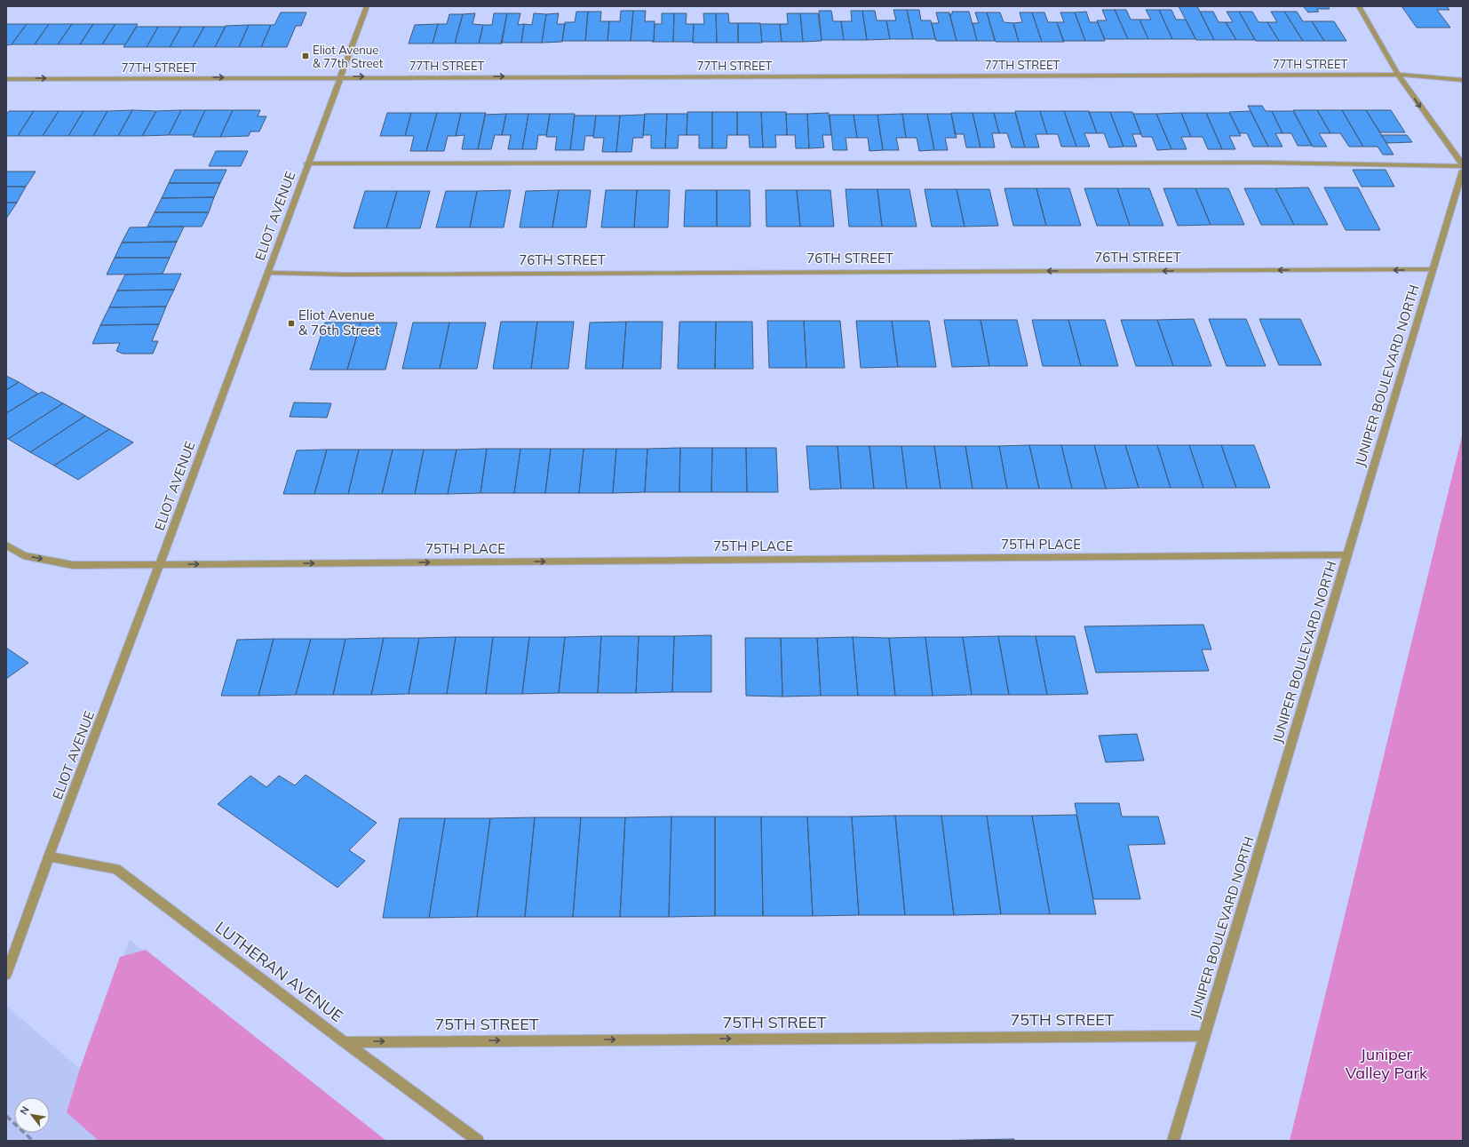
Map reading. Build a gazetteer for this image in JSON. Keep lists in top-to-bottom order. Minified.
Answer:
{"streets":{"street":["77TH STREET","ELIOT AVENUE","76TH STREET","JUNIPER BOULEVARD NORTH","75TH PLACE","LUTHERAN AVENUE","75TH STREET"]},"crossings":[["77TH STREET","ELIOT AVENUE"],["ELIOT AVENUE","76TH STREET"],["ELIOT AVENUE","75TH PLACE"],["ELIOT AVENUE","LUTHERAN AVENUE"],["76TH STREET","JUNIPER BOULEVARD NORTH"],["JUNIPER BOULEVARD NORTH","75TH PLACE"],["JUNIPER BOULEVARD NORTH","75TH STREET"],["LUTHERAN AVENUE","75TH STREET"]],"one_way":["77TH STREET","76TH STREET","75TH PLACE","75TH STREET"],"parks":["Juniper Valley Park"],"places":{"transit":["Eliot Avenue & 77th Street","Eliot Avenue & 76th Street"]},"north":"top left"}
